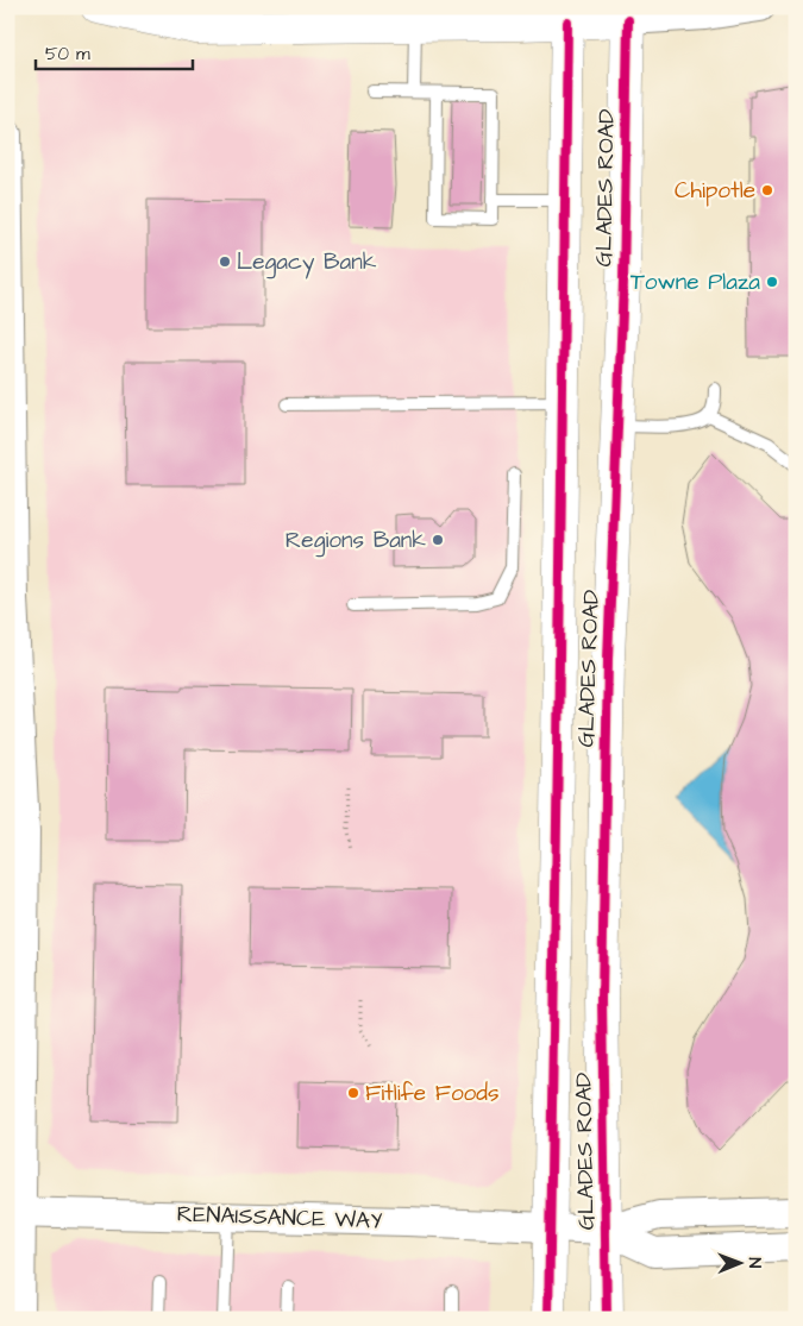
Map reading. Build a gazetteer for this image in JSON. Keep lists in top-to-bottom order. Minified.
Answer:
{"streets":{"main road":["GLADES ROAD"],"street":["RENAISSANCE WAY"]},"crossings":[["GLADES ROAD","RENAISSANCE WAY"]],"places":["Chipotle","Legacy Bank","Towne Plaza","Regions Bank","Fitlife Foods"],"scale_bar":"50 m","north":"right"}
